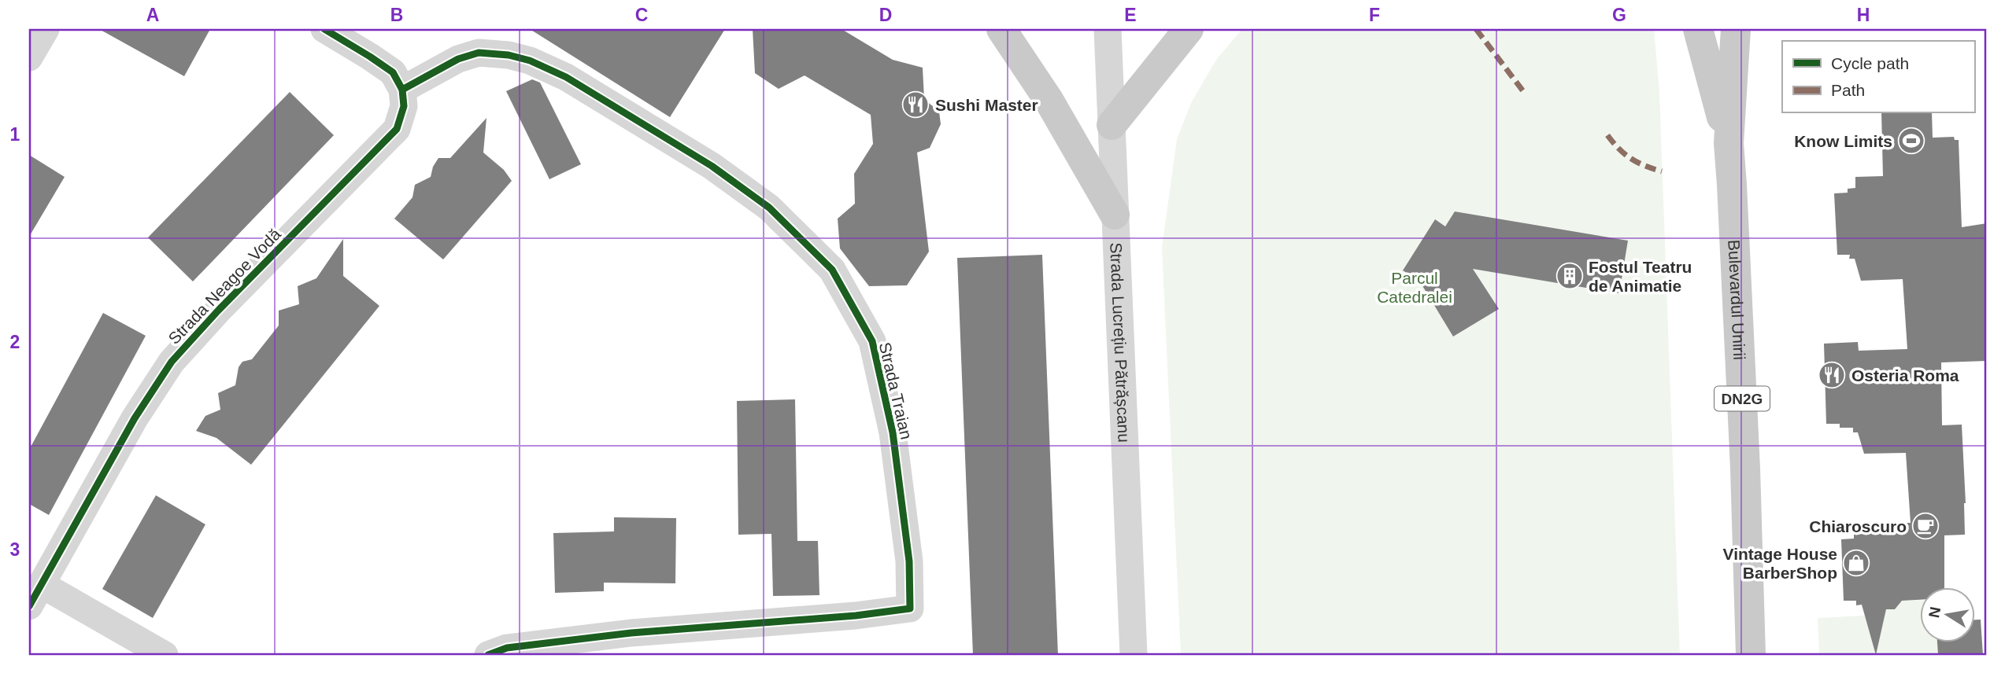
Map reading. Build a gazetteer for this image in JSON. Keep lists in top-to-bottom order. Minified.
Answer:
{"streets":{"main road":["Bulevardul Unirii","DN2G"],"street":["Strada Neagoe Vodă","Strada Lucrețiu Pătrășcanu","Strada Traian"]},"crossings":[["Strada Neagoe Vodă","Strada Traian"]],"parks":["Parcul Catedralei"],"places":{"restaurant":["Sushi Master","Osteria Roma"],"sports":["Know Limits"],"building":["Fostul Teatru de Animatie"],"cafe":["Chiaroscuro"],"shop":["Vintage House BarberShop"]},"legend":["Cycle path","Path"],"north":"left","grid":{"columns":["A","B","C","D","E","F","G","H"],"rows":["1","2","3"]}}
